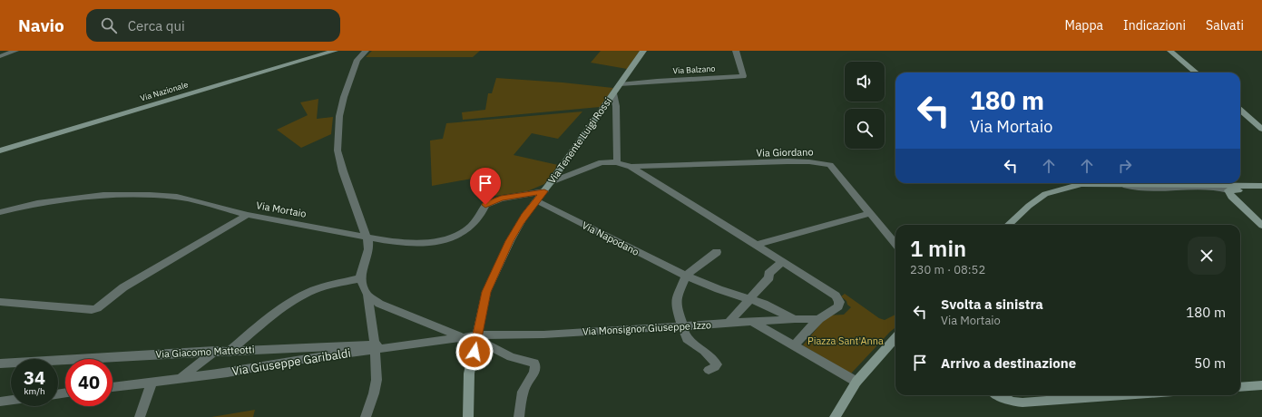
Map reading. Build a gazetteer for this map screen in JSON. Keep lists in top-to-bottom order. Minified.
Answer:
{"streets":{"street":["Via Balzano","Via Nazionale","Via Tenente Luigi Rossi","Via Giordano","Via Mortaio","Via Napodano","Via Monsignor Giuseppe Izzo","Via Giacomo Matteotti","Via Giuseppe Garibaldi"]},"crossings":[["Via Balzano","Via Tenente Luigi Rossi"],["Via Tenente Luigi Rossi","Via Mortaio"],["Via Tenente Luigi Rossi","Via Napodano"],["Via Tenente Luigi Rossi","Via Monsignor Giuseppe Izzo"],["Via Tenente Luigi Rossi","Via Giuseppe Garibaldi"],["Via Napodano","Via Monsignor Giuseppe Izzo"],["Via Monsignor Giuseppe Izzo","Via Giuseppe Garibaldi"],["Via Giacomo Matteotti","Via Giuseppe Garibaldi"]],"parks":["Piazza Sant'Anna"],"page":{"header":"Navio","search":"Cerca qui","nav":["Mappa","Indicazioni","Salvati"],"turn":["180 m","Via Mortaio"],"heading":["1 min","230 m · 08:52"],"list":[{"name":"Svolta a sinistra","note":"Via Mortaio","value":"180 m"},{"name":"Arrivo a destinazione","value":"50 m"}],"speed":"34 km/h","limit":"40"}}
